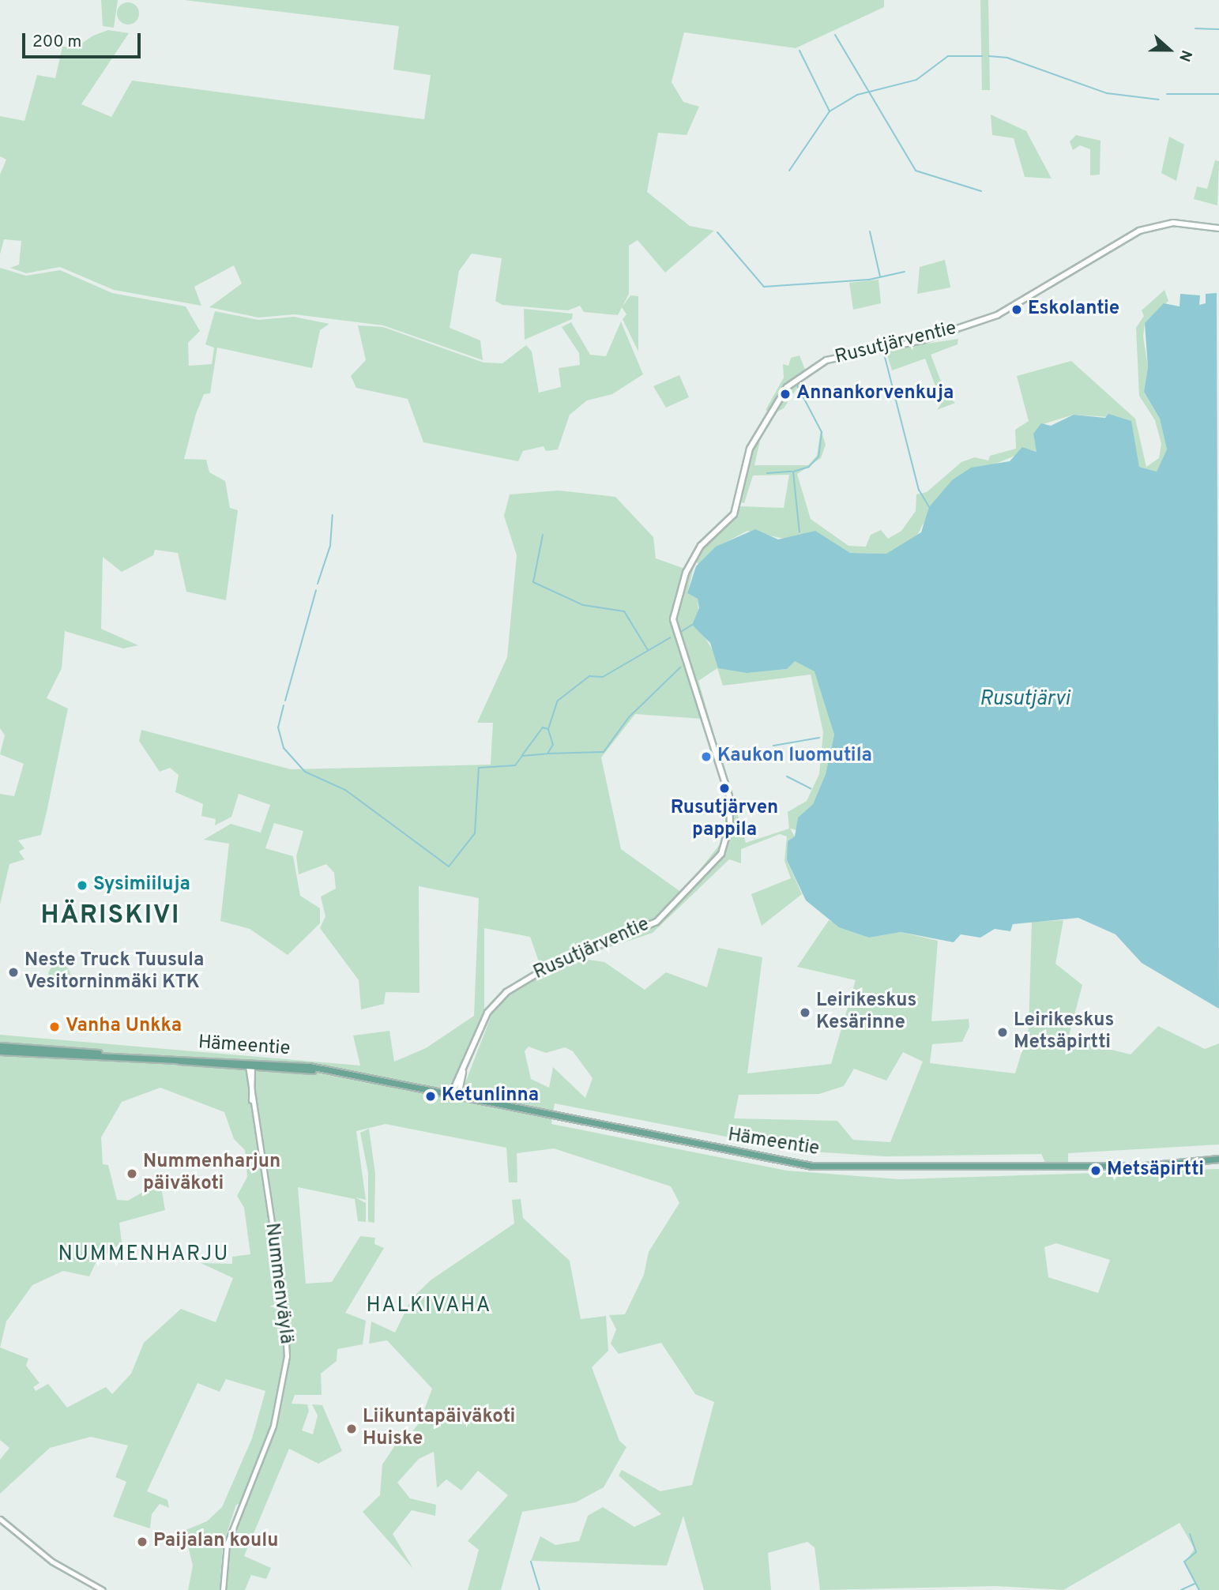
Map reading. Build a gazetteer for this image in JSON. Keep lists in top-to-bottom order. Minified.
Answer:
{"streets":{"main road":["Rusutjärventie","Hämeentie"],"street":["Nummenväylä"]},"crossings":[["Rusutjärventie","Hämeentie"],["Hämeentie","Nummenväylä"]],"districts":["HÄRISKIVI","NUMMENHARJU","HALKIVAHA"],"water":["Rusutjärvi"],"places":["Eskolantie","Annankorvenkuja","Kaukon luomutila","Rusutjärven pappila","Sysimiiluja","Neste Truck Tuusula Vesitorninmäki KTK","Leirikeskus Kesärinne","Vanha Unkka","Leirikeskus Metsäpirtti","Ketunlinna","Metsäpirtti","Nummenharjun päiväkoti","Liikuntapäiväkoti Huiske","Paijalan koulu"],"scale_bar":"200 m","north":"right"}
